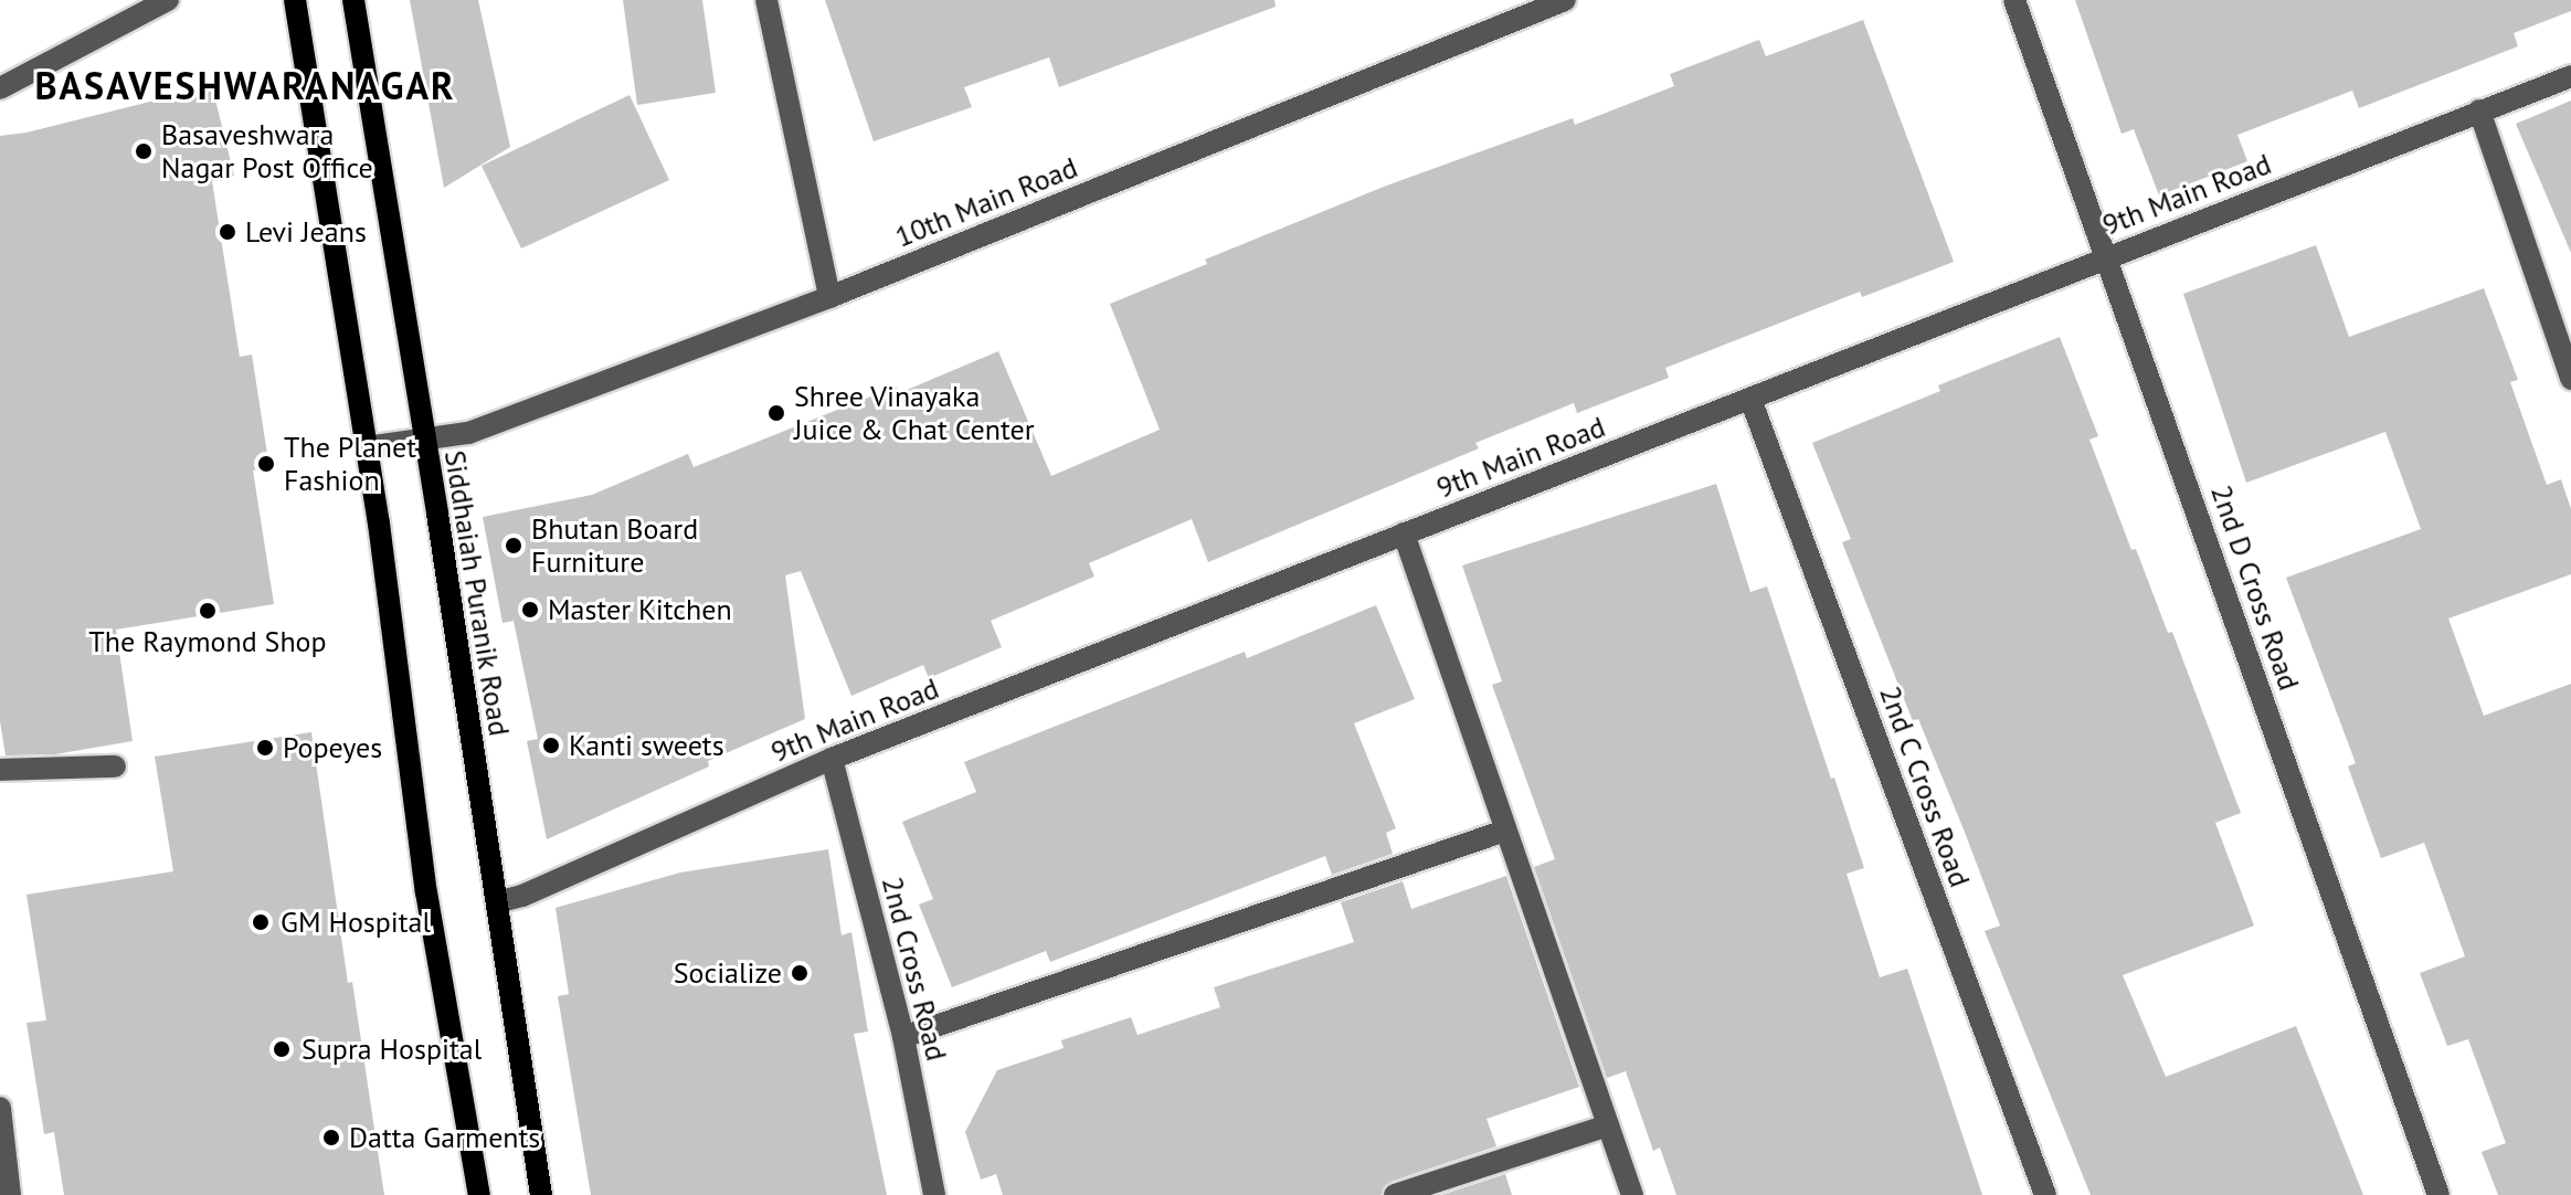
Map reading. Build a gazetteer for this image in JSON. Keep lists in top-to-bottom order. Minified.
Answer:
{"streets":{"main road":["Siddhaiah Puranik Road"],"street":["9th Main Road","10th Main Road","2nd D Cross Road","2nd C Cross Road","2nd Cross Road"]},"crossings":[["9th Main Road","2nd D Cross Road"],["9th Main Road","Siddhaiah Puranik Road"],["9th Main Road","2nd C Cross Road"],["9th Main Road","2nd Cross Road"],["10th Main Road","Siddhaiah Puranik Road"]],"districts":["BASAVESHWARANAGAR"],"places":["Basaveshwara Nagar Post Office","Levi Jeans","Shree Vinayaka Juice & Chat Center","The Planet Fashion","Bhutan Board Furniture","Master Kitchen","The Raymond Shop","Kanti sweets","Popeyes","GM Hospital","Socialize","Supra Hospital","Datta Garments"]}
